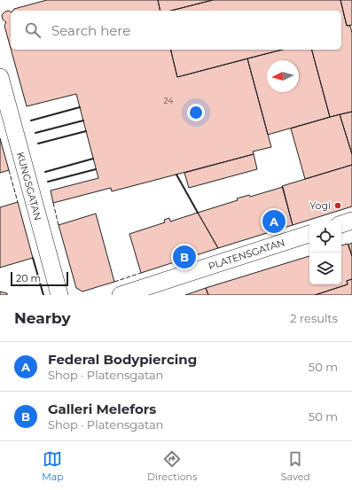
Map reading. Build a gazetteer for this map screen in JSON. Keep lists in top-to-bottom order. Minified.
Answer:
{"streets":{"street":["KUNGSGATAN","PLATENSGATAN"]},"places":["Yogi"],"house_numbers":["24"],"scale_bar":"20 m","north":"left","page":{"search":"Search here","pins":["A","B"],"scale":"20 m","heading":["Nearby","2 results"],"list":[{"mark":"A","name":"Federal Bodypiercing","note":"Shop · Platensgatan","value":"50 m"},{"mark":"B","name":"Galleri Melefors","note":"Shop · Platensgatan","value":"50 m"}],"nav":["Map","Directions","Saved"]}}
